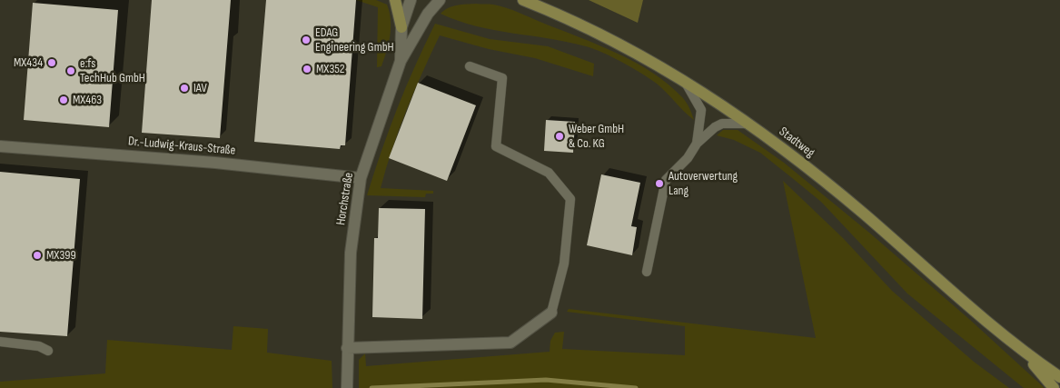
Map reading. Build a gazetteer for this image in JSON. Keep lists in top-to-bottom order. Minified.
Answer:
{"streets":{"main road":["Stadtweg"],"street":["Dr.-Ludwig-Kraus-Straße","Horchstraße"]},"crossings":[["Dr.-Ludwig-Kraus-Straße","Horchstraße"]],"places":["EDAG Engineering GmbH","MX434","MX352","e:fs TechHub GmbH","IAV","MX463","Weber GmbH & Co. KG","Autoverwertung Lang","MX399"]}
